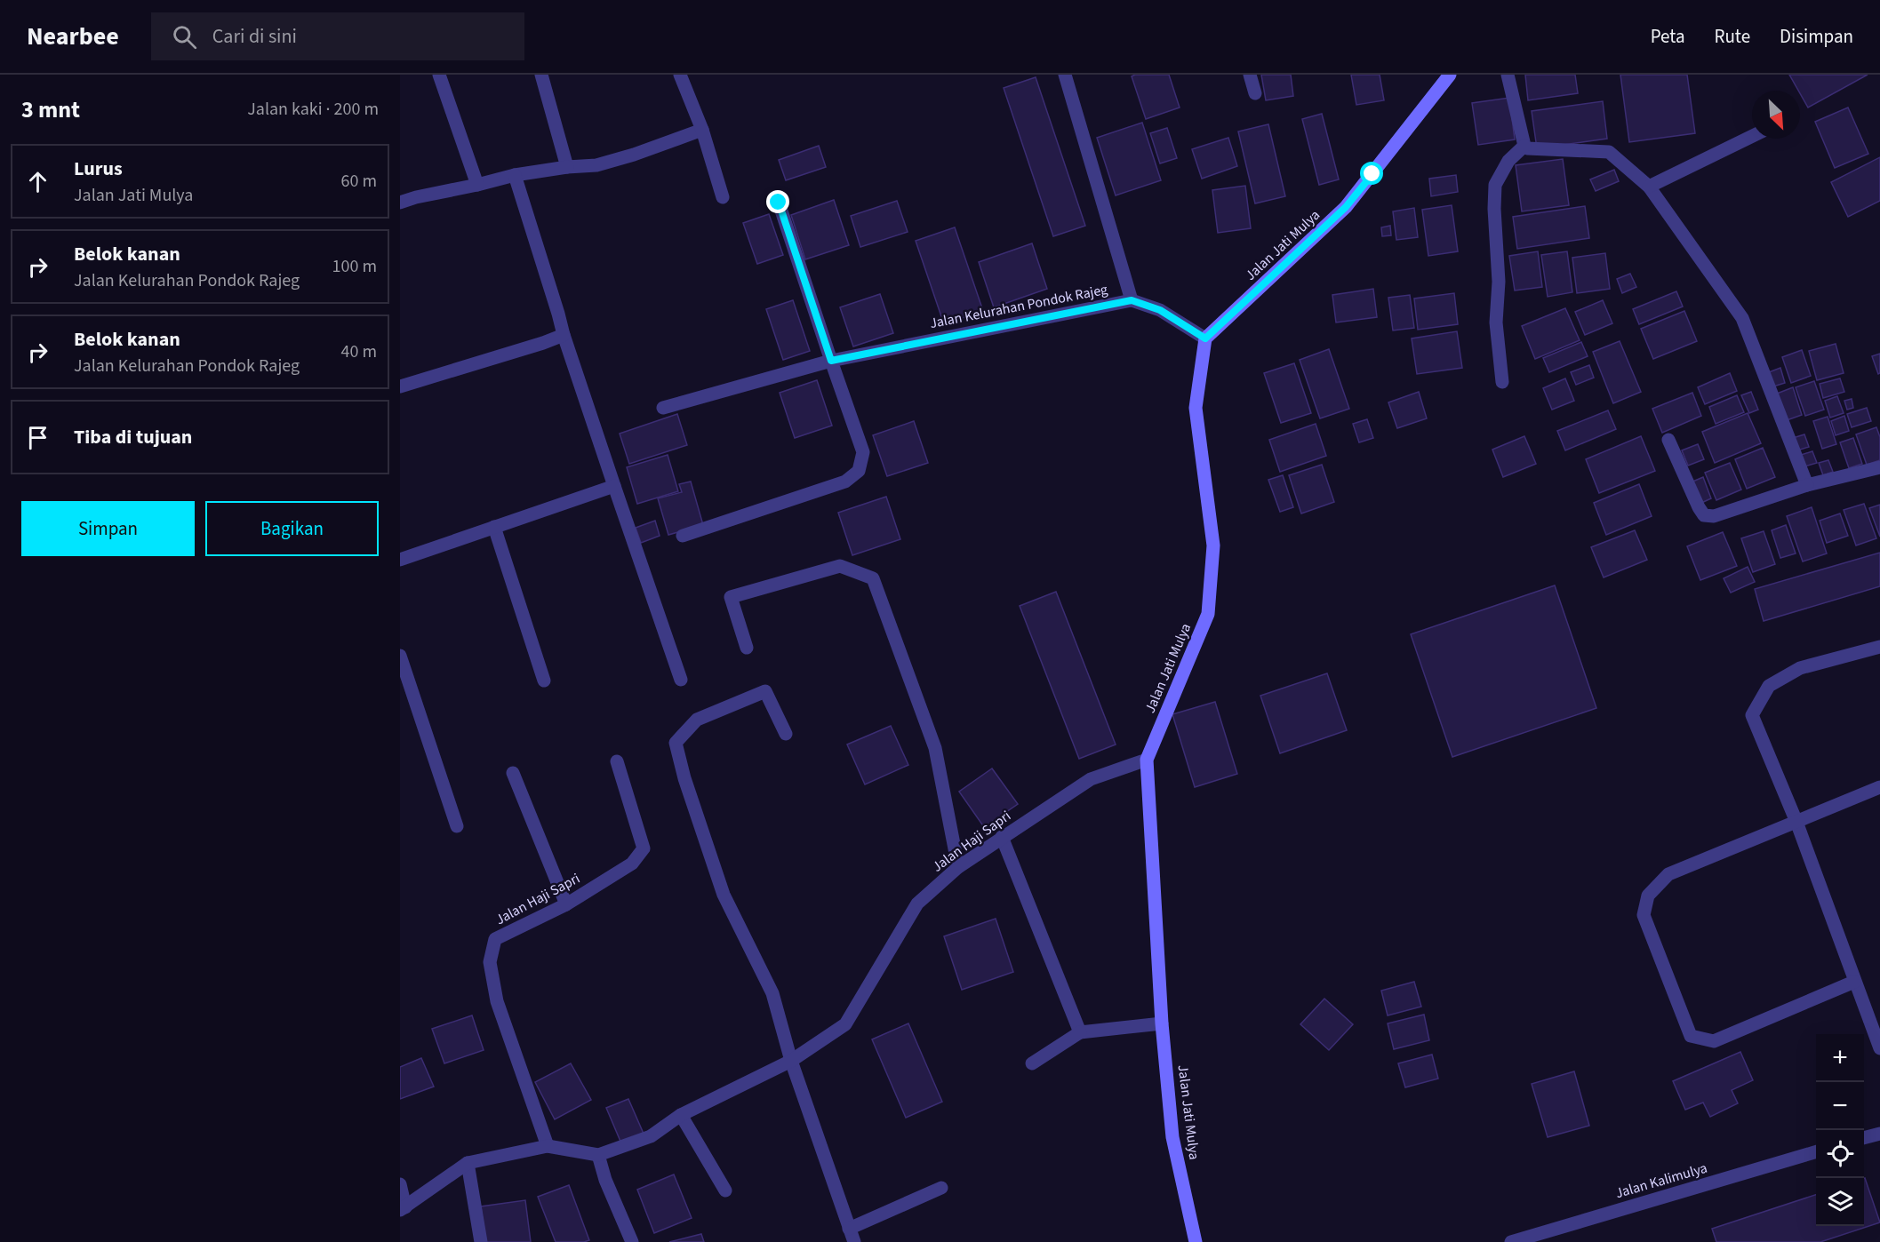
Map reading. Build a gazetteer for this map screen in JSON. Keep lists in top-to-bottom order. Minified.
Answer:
{"streets":{"main road":["Jalan Jati Mulya"],"street":["Jalan Kelurahan Pondok Rajeg","Jalan Haji Sapri","Jalan Kalimulya"]},"crossings":[["Jalan Jati Mulya","Jalan Haji Sapri"]],"north":"bottom right","page":{"header":"Nearbee","search":"Cari di sini","nav":["Peta","Rute","Disimpan"],"heading":["3 mnt","Jalan kaki · 200 m"],"list":[["Lurus","Jalan Jati Mulya","60 m"],["Belok kanan","Jalan Kelurahan Pondok Rajeg","100 m"],["Belok kanan","Jalan Kelurahan Pondok Rajeg","40 m"],"Tiba di tujuan"],"buttons":["Simpan","Bagikan"],"map_buttons":["+","−"]}}
